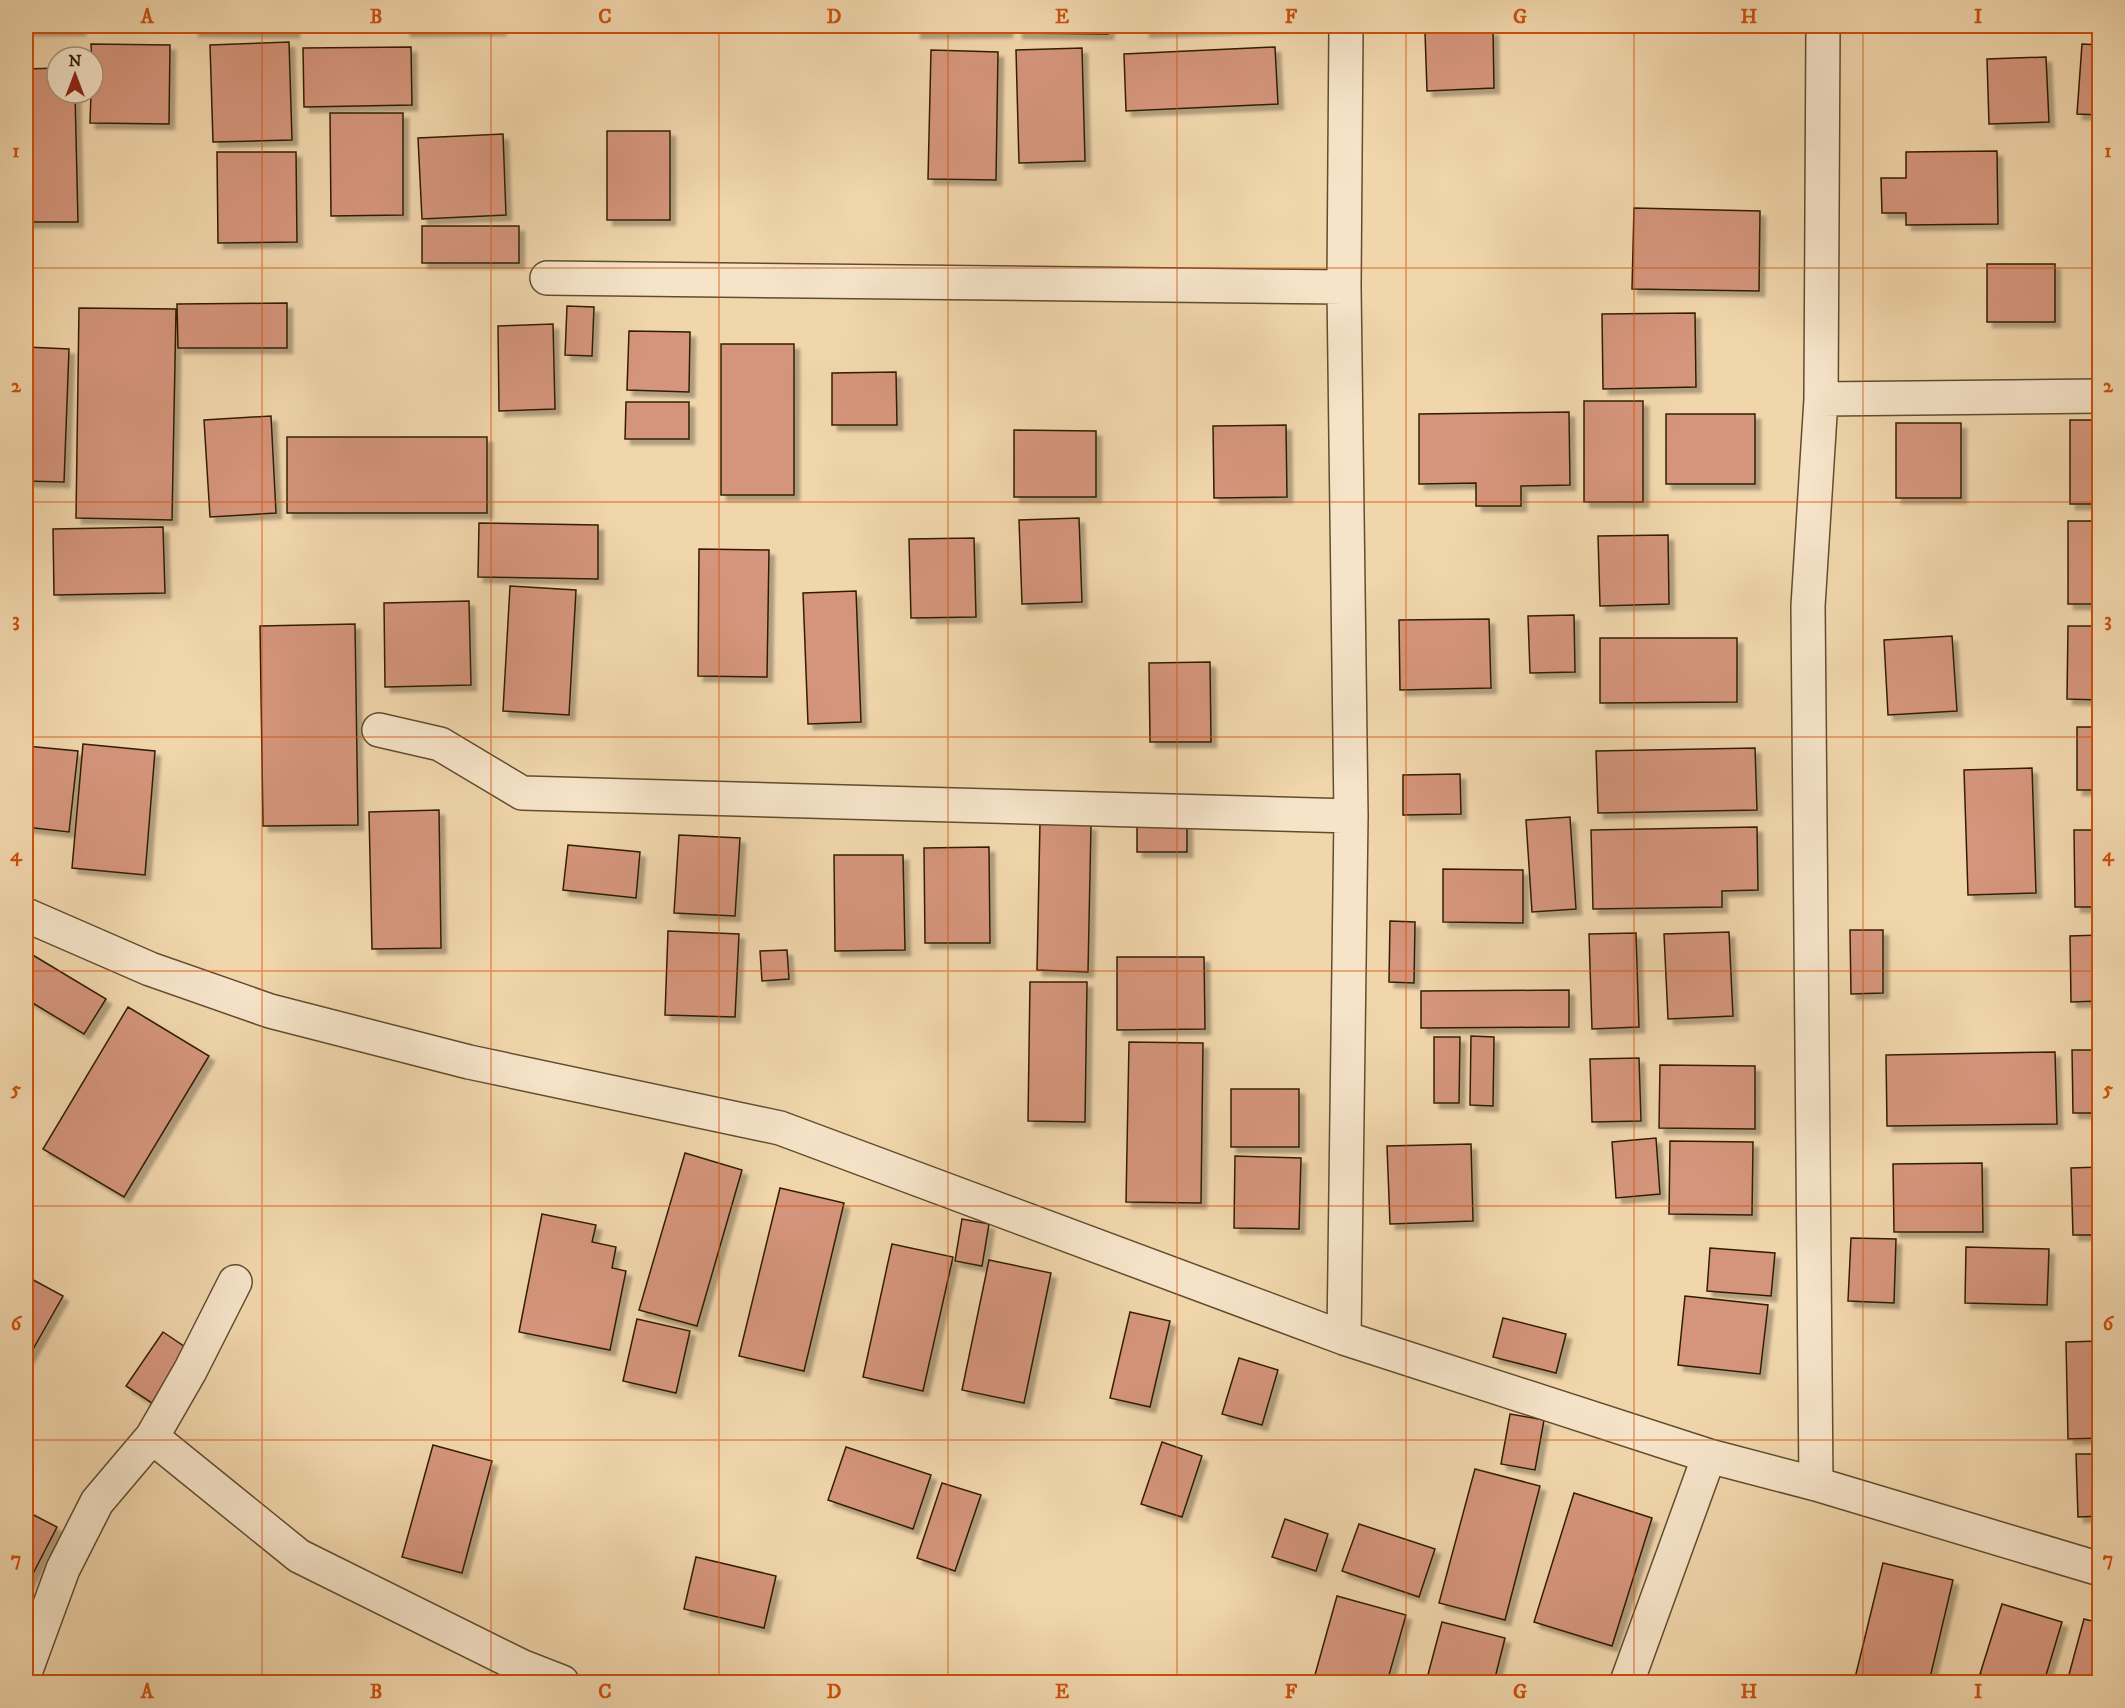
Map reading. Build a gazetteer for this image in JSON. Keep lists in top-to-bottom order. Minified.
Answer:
{"north":"top","grid":{"columns":["A","B","C","D","E","F","G","H","I"],"rows":["1","2","3","4","5","6","7"]}}
